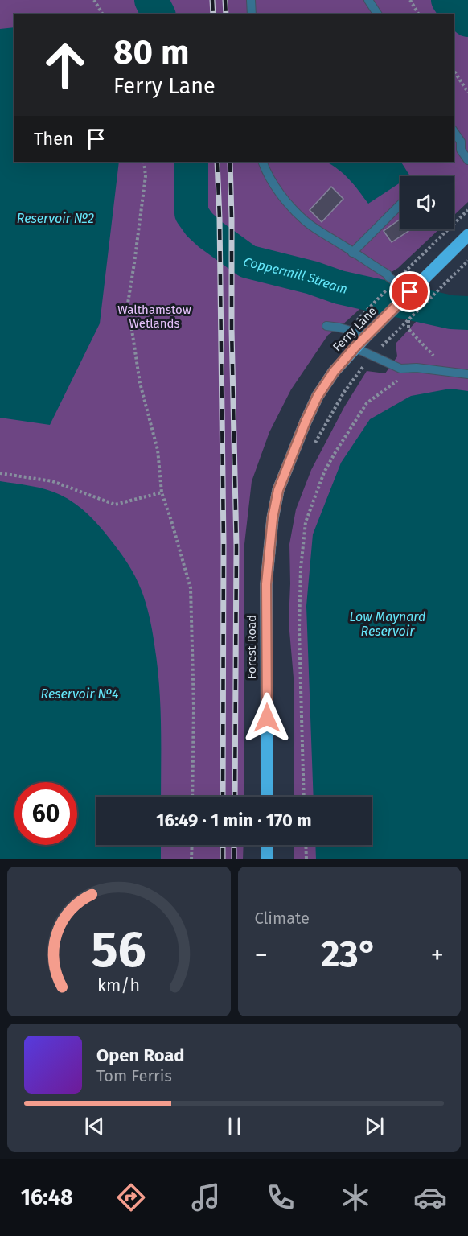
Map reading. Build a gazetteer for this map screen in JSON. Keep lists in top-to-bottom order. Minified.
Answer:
{"streets":{"main road":["Ferry Lane","Forest Road"]},"crossings":[["Ferry Lane","Forest Road"]],"water":["Reservoir №2","Coppermill Stream","Low Maynard Reservoir","Reservoir №4"],"parks":["Walthamstow Wetlands"],"page":{"turn":["80 m","Ferry Lane"],"then":"Then","limit":"60","trip":"16:49 · 1 min · 170 m","tile":"Climate","heat":["−","23°","+"],"song":["Open Road","Tom Ferris"],"tabs":"16:48","gauge":["56","km/h"]}}
